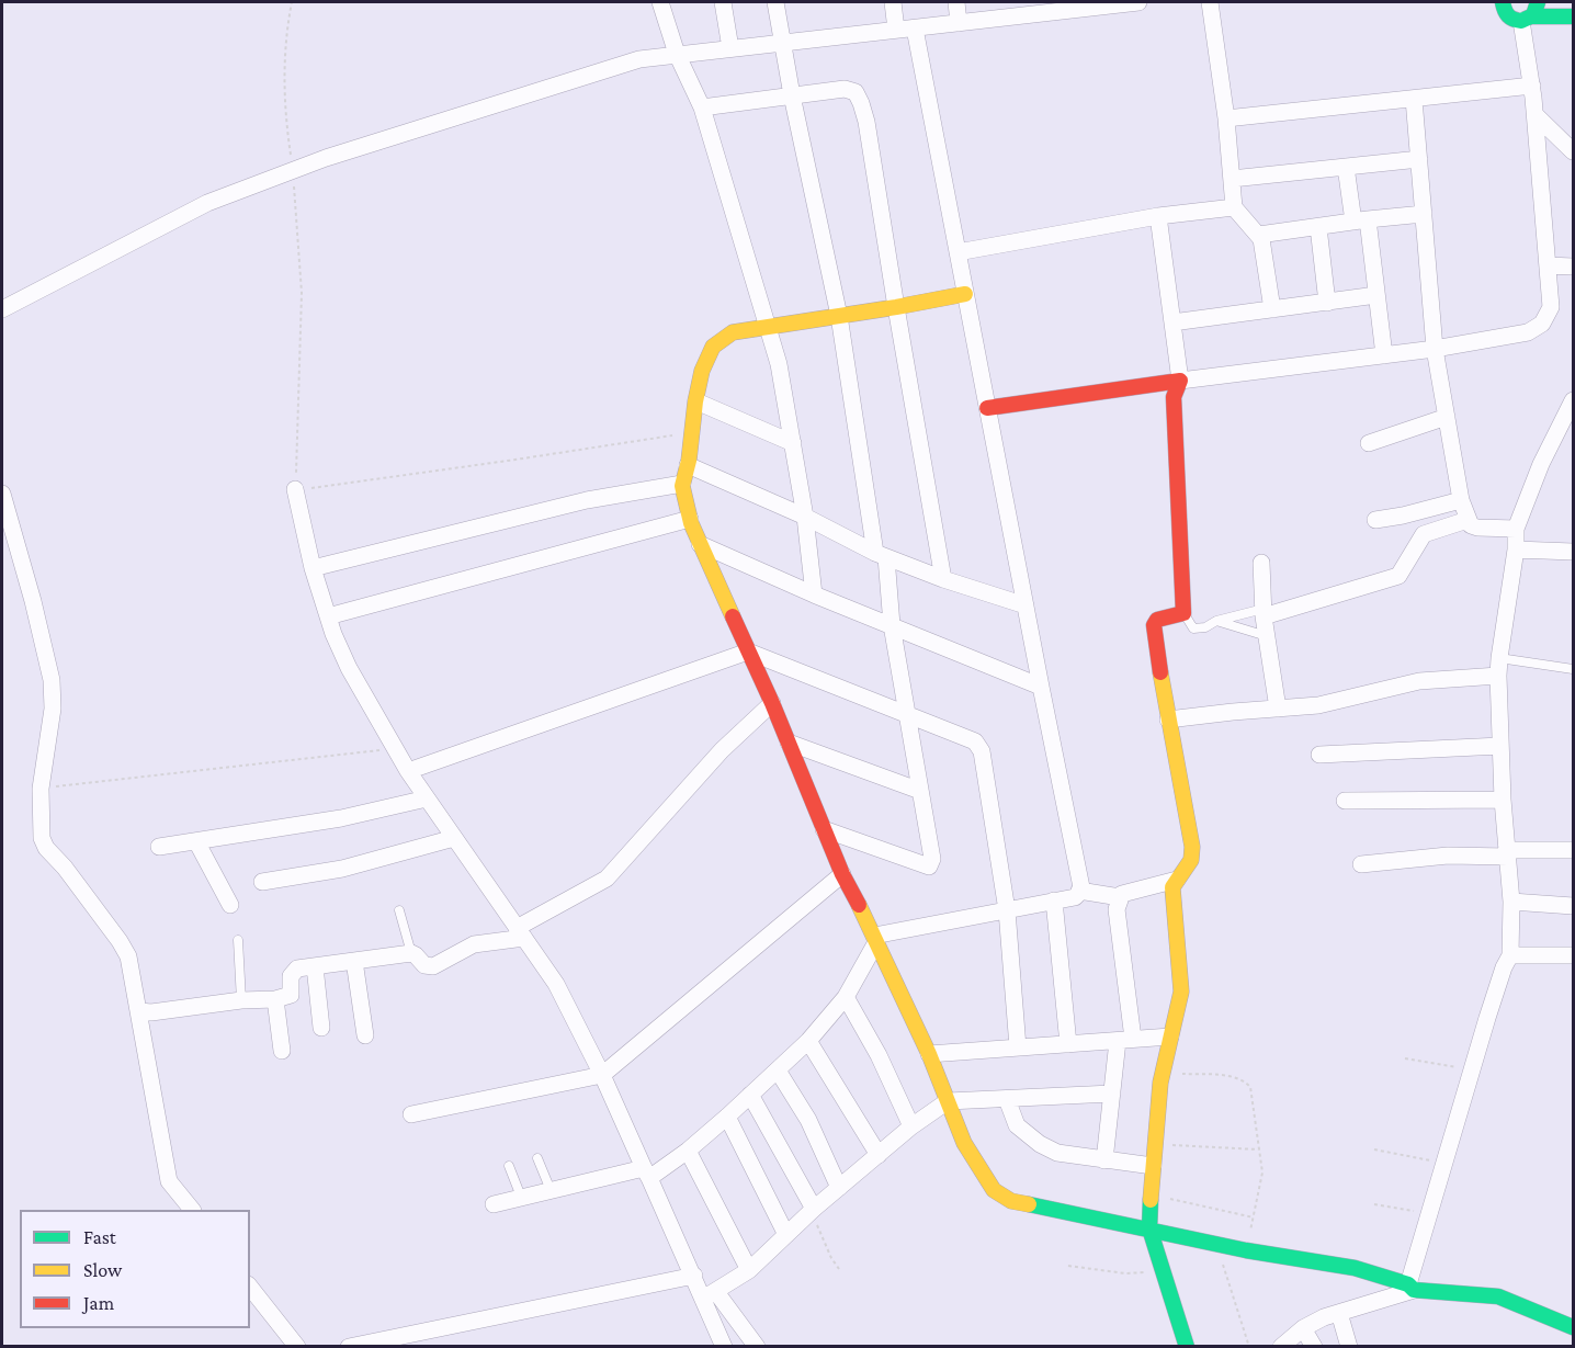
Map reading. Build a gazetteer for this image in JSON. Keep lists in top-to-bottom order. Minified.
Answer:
{"legend":["Fast","Slow","Jam"]}
